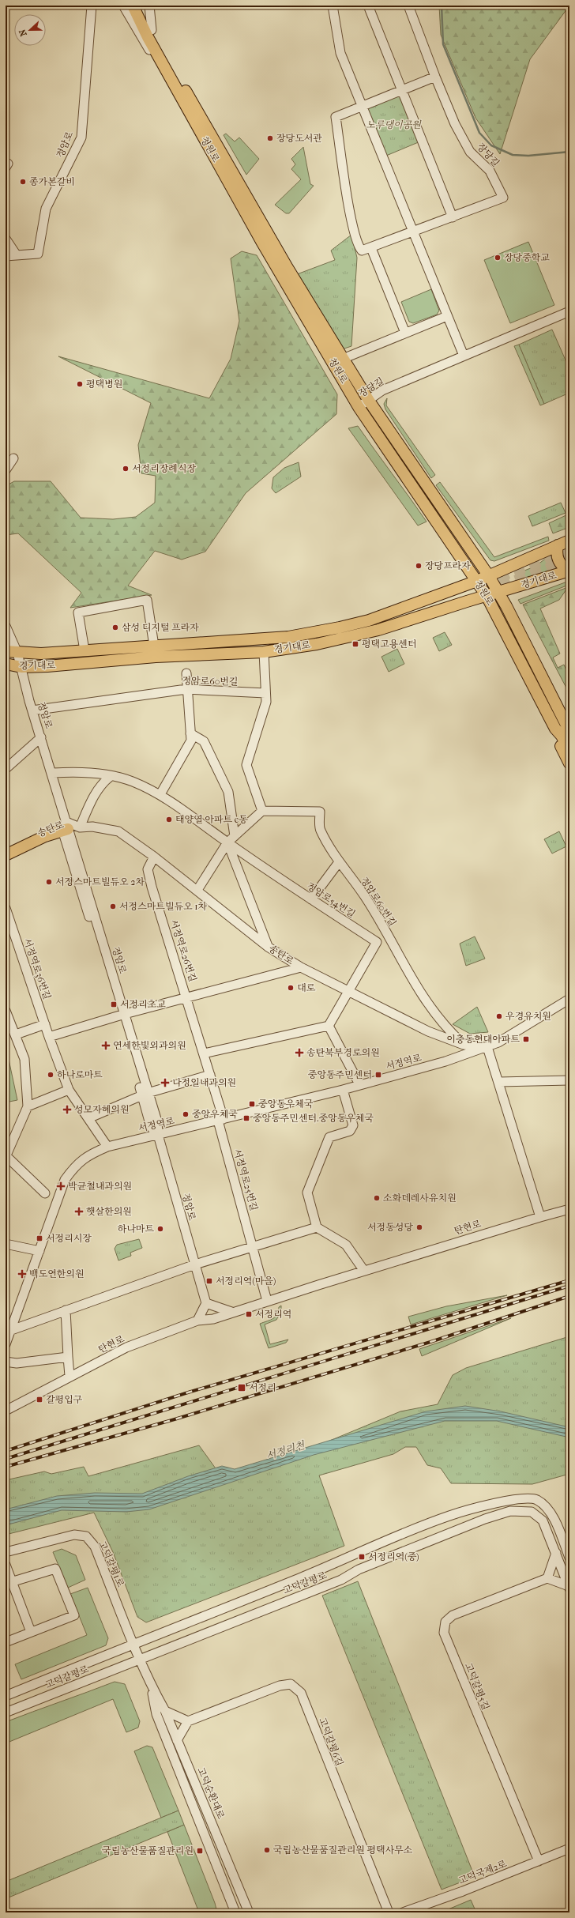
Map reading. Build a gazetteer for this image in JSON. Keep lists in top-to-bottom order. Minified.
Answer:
{"streets":{"main road":["청원로","경기대로","송탄로"],"street":["정암로","장당길","정암로60번길","정암로54번길","서정역로26번길","서정역로36번길","서정역로","서정역로25번길","탄현로","고덕갈평1로","고덕갈평로","고덕갈평5길","고덕갈평6길","고덕순환대로","고덕국제2로"]},"crossings":[["정암로","경기대로"],["정암로","정암로60번길"],["정암로","송탄로"],["정암로","정암로54번길"],["정암로","서정역로26번길"],["정암로","서정역로"],["청원로","장당길"],["청원로","경기대로"],["정암로60번길","송탄로"],["송탄로","정암로54번길"],["송탄로","서정역로26번길"],["송탄로","서정역로"],["서정역로26번길","서정역로"],["서정역로26번길","서정역로25번길"],["서정역로36번길","서정역로"],["서정역로","서정역로25번길"],["서정역로25번길","탄현로"],["고덕갈평1로","고덕갈평로"],["고덕갈평1로","고덕순환대로"],["고덕갈평로","고덕순환대로"],["고덕갈평5길","고덕국제2로"]],"water":["서정리천"],"parks":["노루댕이공원"],"places":{"other":["장당도서관","종가본갈비","장당중학교","평택병원","서정리장례식장","장당프라자","삼성 디지털 프라자","태양열 아파트 c동","서정스마트빌듀오 2차","서정스마트빌듀오 1차","대로","우경유치원","하나로마트","중앙우체국","소화데레사유치원","서정동성당","하나마트","국립농산물품질관리원 평택사무소"],"transit":["평택고용센터","서정리초교","이충동현대아파트","중앙동주민센터","중앙동우체국","중앙동주민센터.중앙동우체국","서정리시장","서정리역(마을)","서정리역","서정리","갈평입구","서정리역(중)","국립농산물품질관리원"],"health":["연세한빛외과의원","송탄북부경로의원","나정일내과의원","성모자혜의원","박균철내과의원","햇살한의원","백도연한의원"]},"north":"left"}
